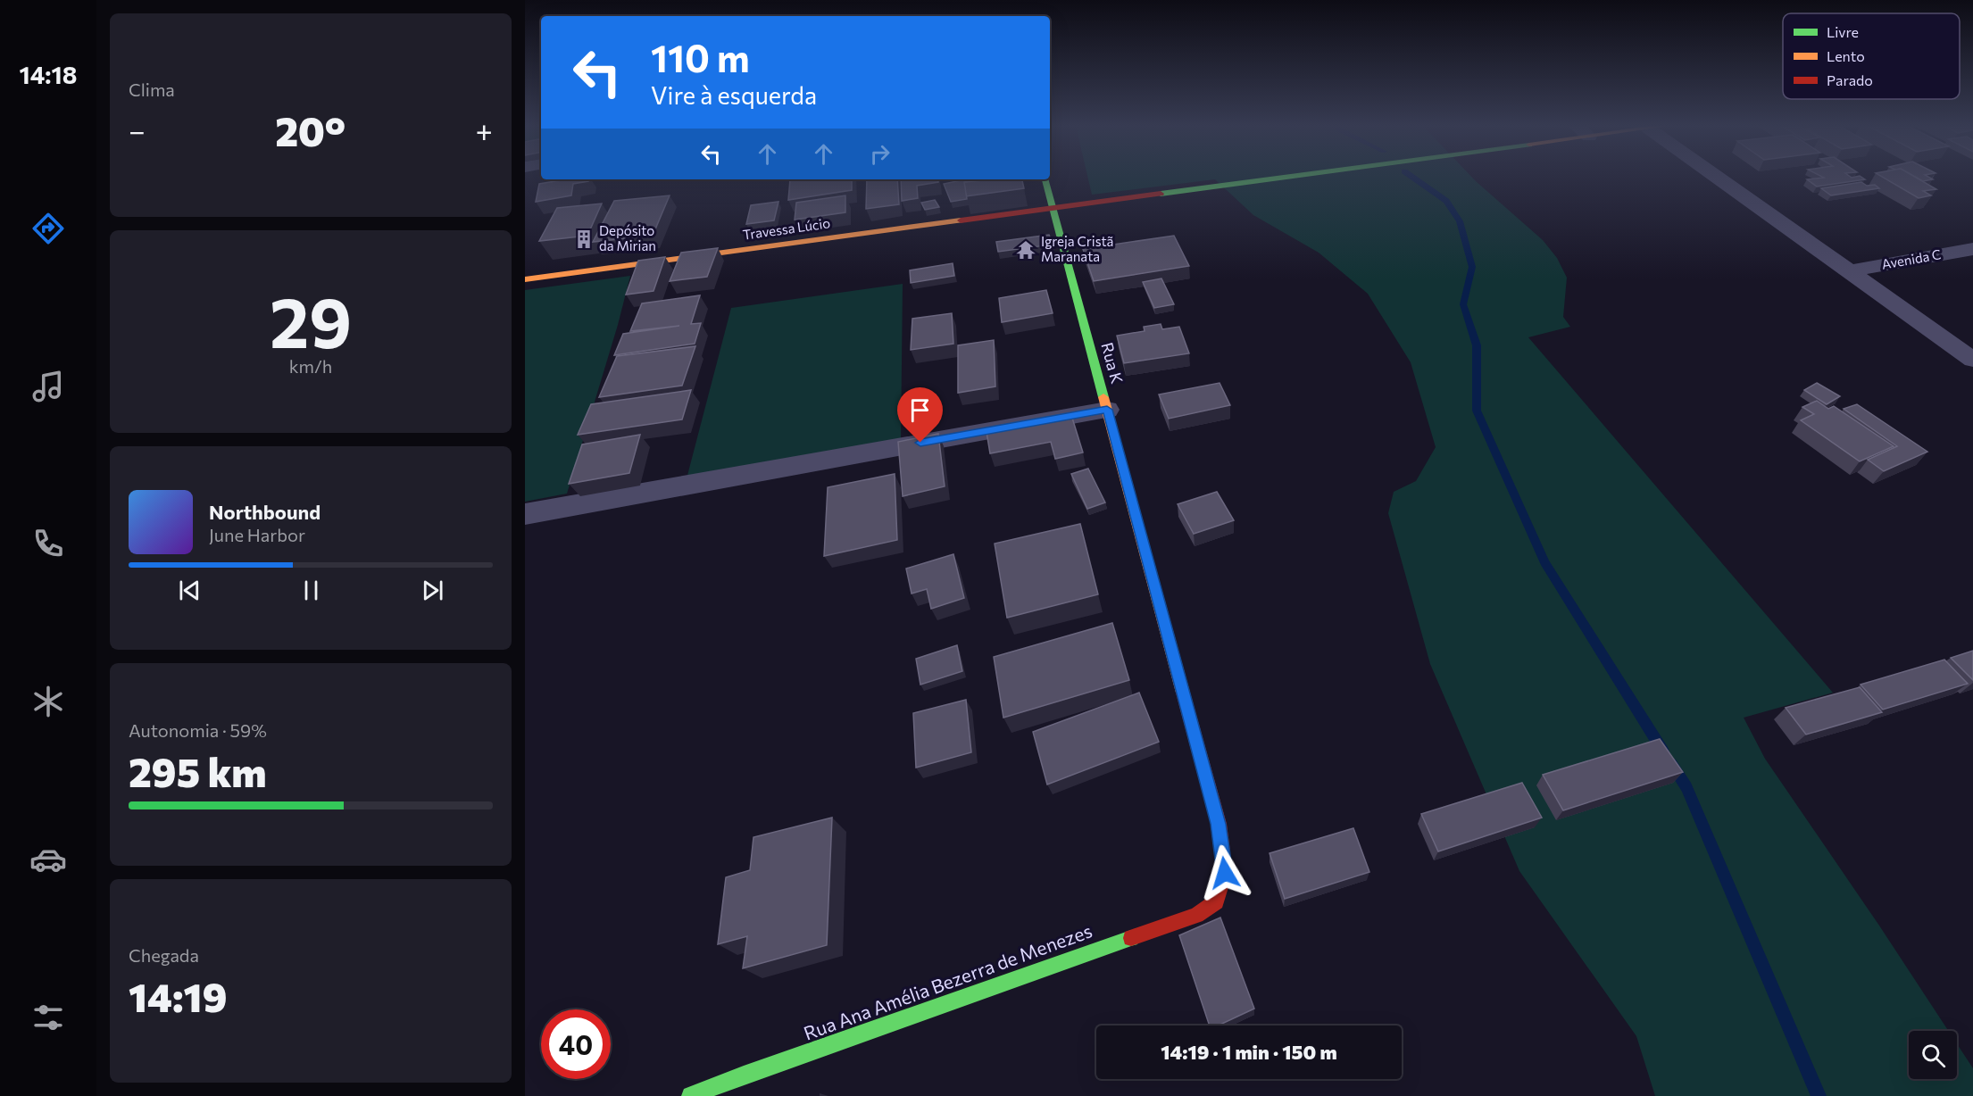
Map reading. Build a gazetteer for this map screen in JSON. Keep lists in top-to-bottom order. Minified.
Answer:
{"streets":{"street":["Travessa Lúcio","Avenida C","Rua K","Rua Ana Amélia Bezerra de Menezes"]},"crossings":[["Travessa Lúcio","Rua K"],["Rua K","Rua Ana Amélia Bezerra de Menezes"]],"places":{"building":["Depósito da Mirian"],"temple":["Igreja Cristã Maranata"]},"legend":["Livre","Lento","Parado"],"page":{"tabs":"14:18","tile":["Clima",["29","km/h"],["Autonomia · 59%","295 km"],["Chegada","14:19"]],"turn":["110 m","Vire à esquerda"],"heat":["−","20°","+"],"song":["Northbound","June Harbor"],"limit":"40","trip":"14:19 · 1 min · 150 m"}}
